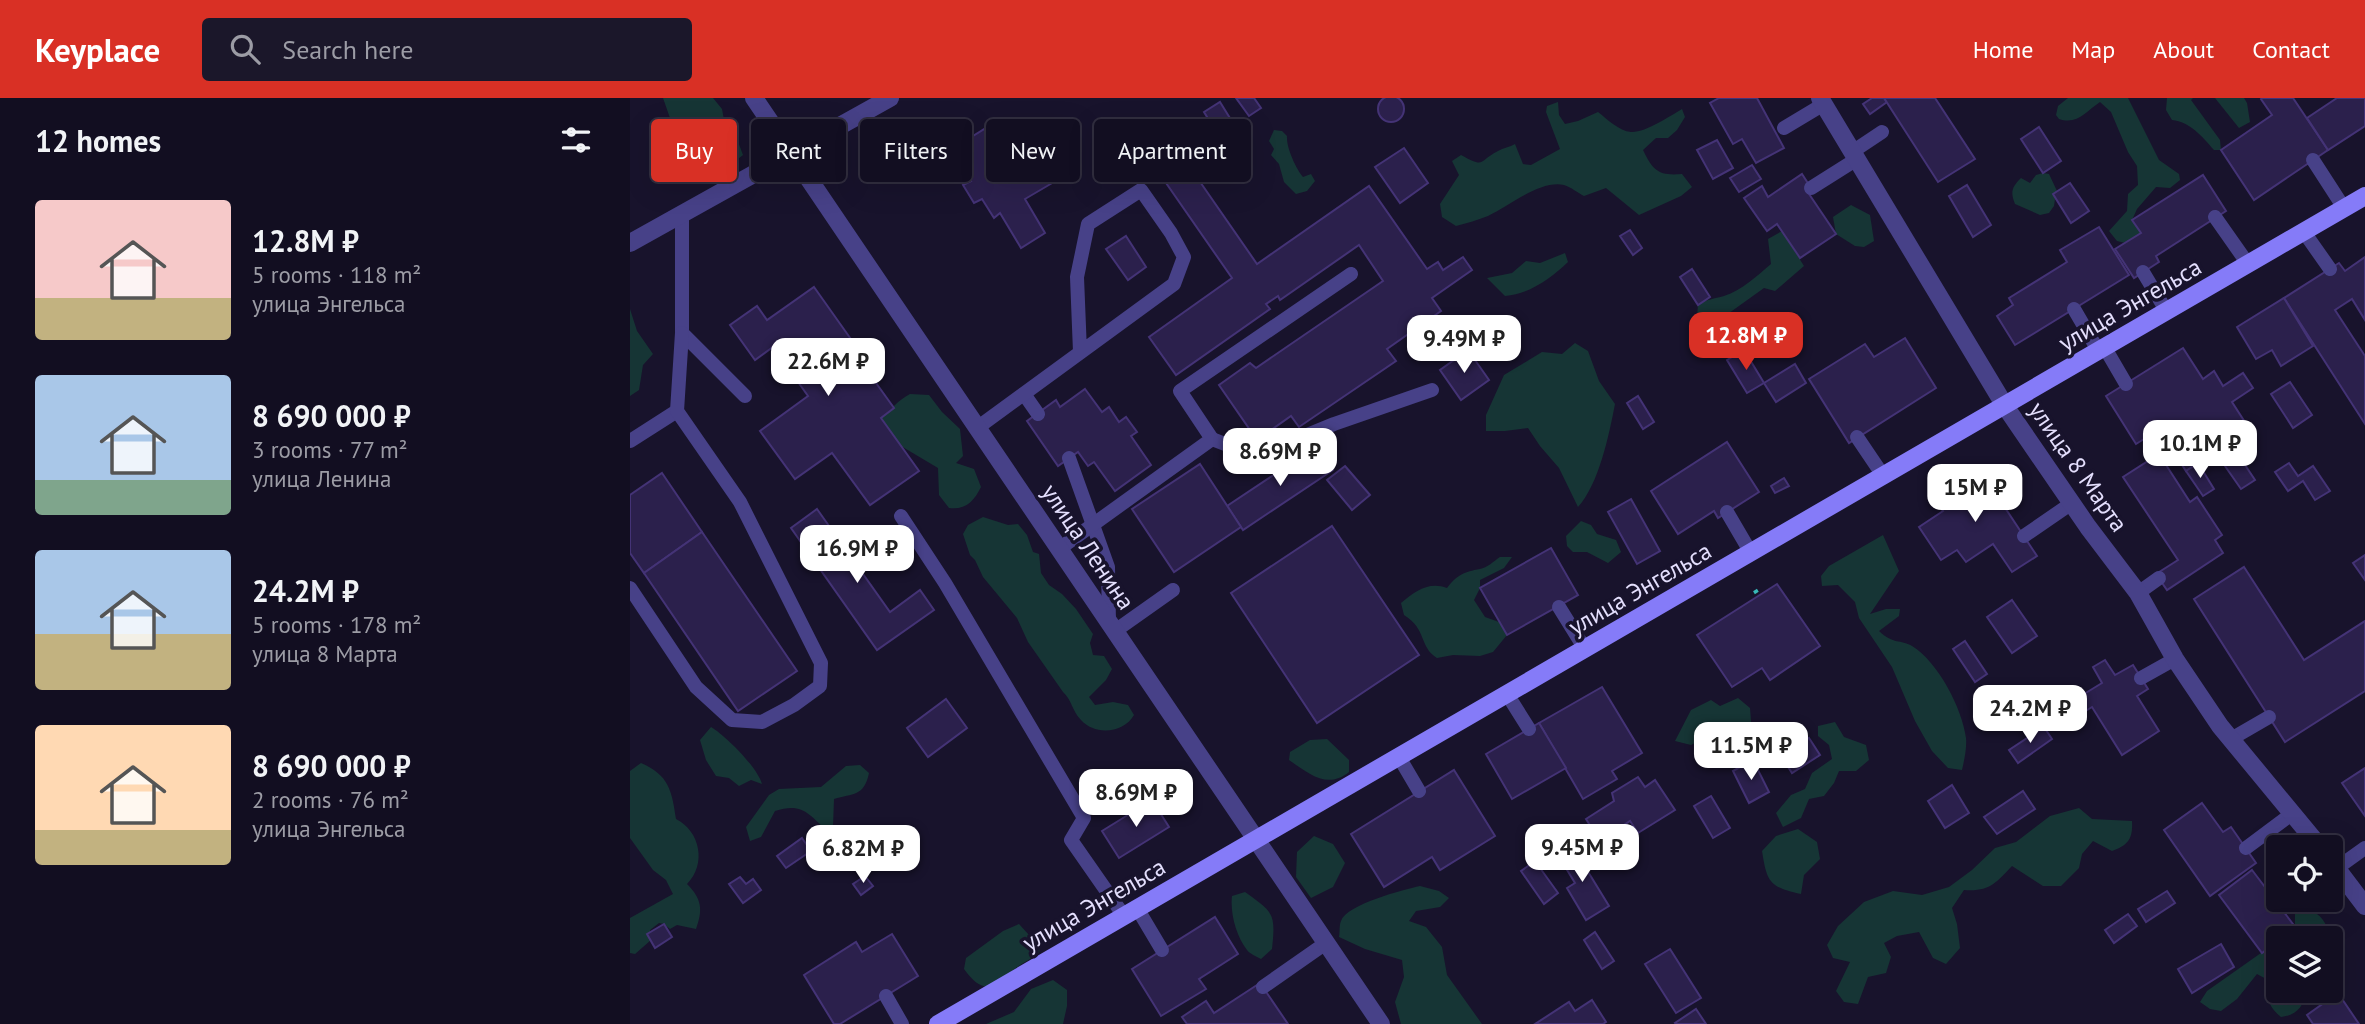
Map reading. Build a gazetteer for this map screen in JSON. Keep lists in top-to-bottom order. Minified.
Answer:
{"streets":{"street":["улица Энгельса","улица 8 Марта","улица Ленина"]},"crossings":[["улица Энгельса","улица 8 Марта"],["улица Энгельса","улица Ленина"]],"page":{"header":"Keyplace","search":"Search here","nav":["Home","Map","About","Contact"],"heading":"12 homes","chip":["Buy","Rent","Filters","New","Apartment"],"list":[{"name":"12.8M ₽","note":"5 rooms · 118 m² · улица Энгельса"},{"name":"8 690 000 ₽","note":"3 rooms · 77 m² · улица Ленина"},{"name":"24.2M ₽","note":"5 rooms · 178 m² · улица 8 Марта"},{"name":"8 690 000 ₽","note":"2 rooms · 76 m² · улица Энгельса"}],"price":["12.8M ₽","9.49M ₽","22.6M ₽","10.1M ₽","8.69M ₽","15M ₽","16.9M ₽","24.2M ₽","11.5M ₽","8.69M ₽","9.45M ₽","6.82M ₽"]}}
